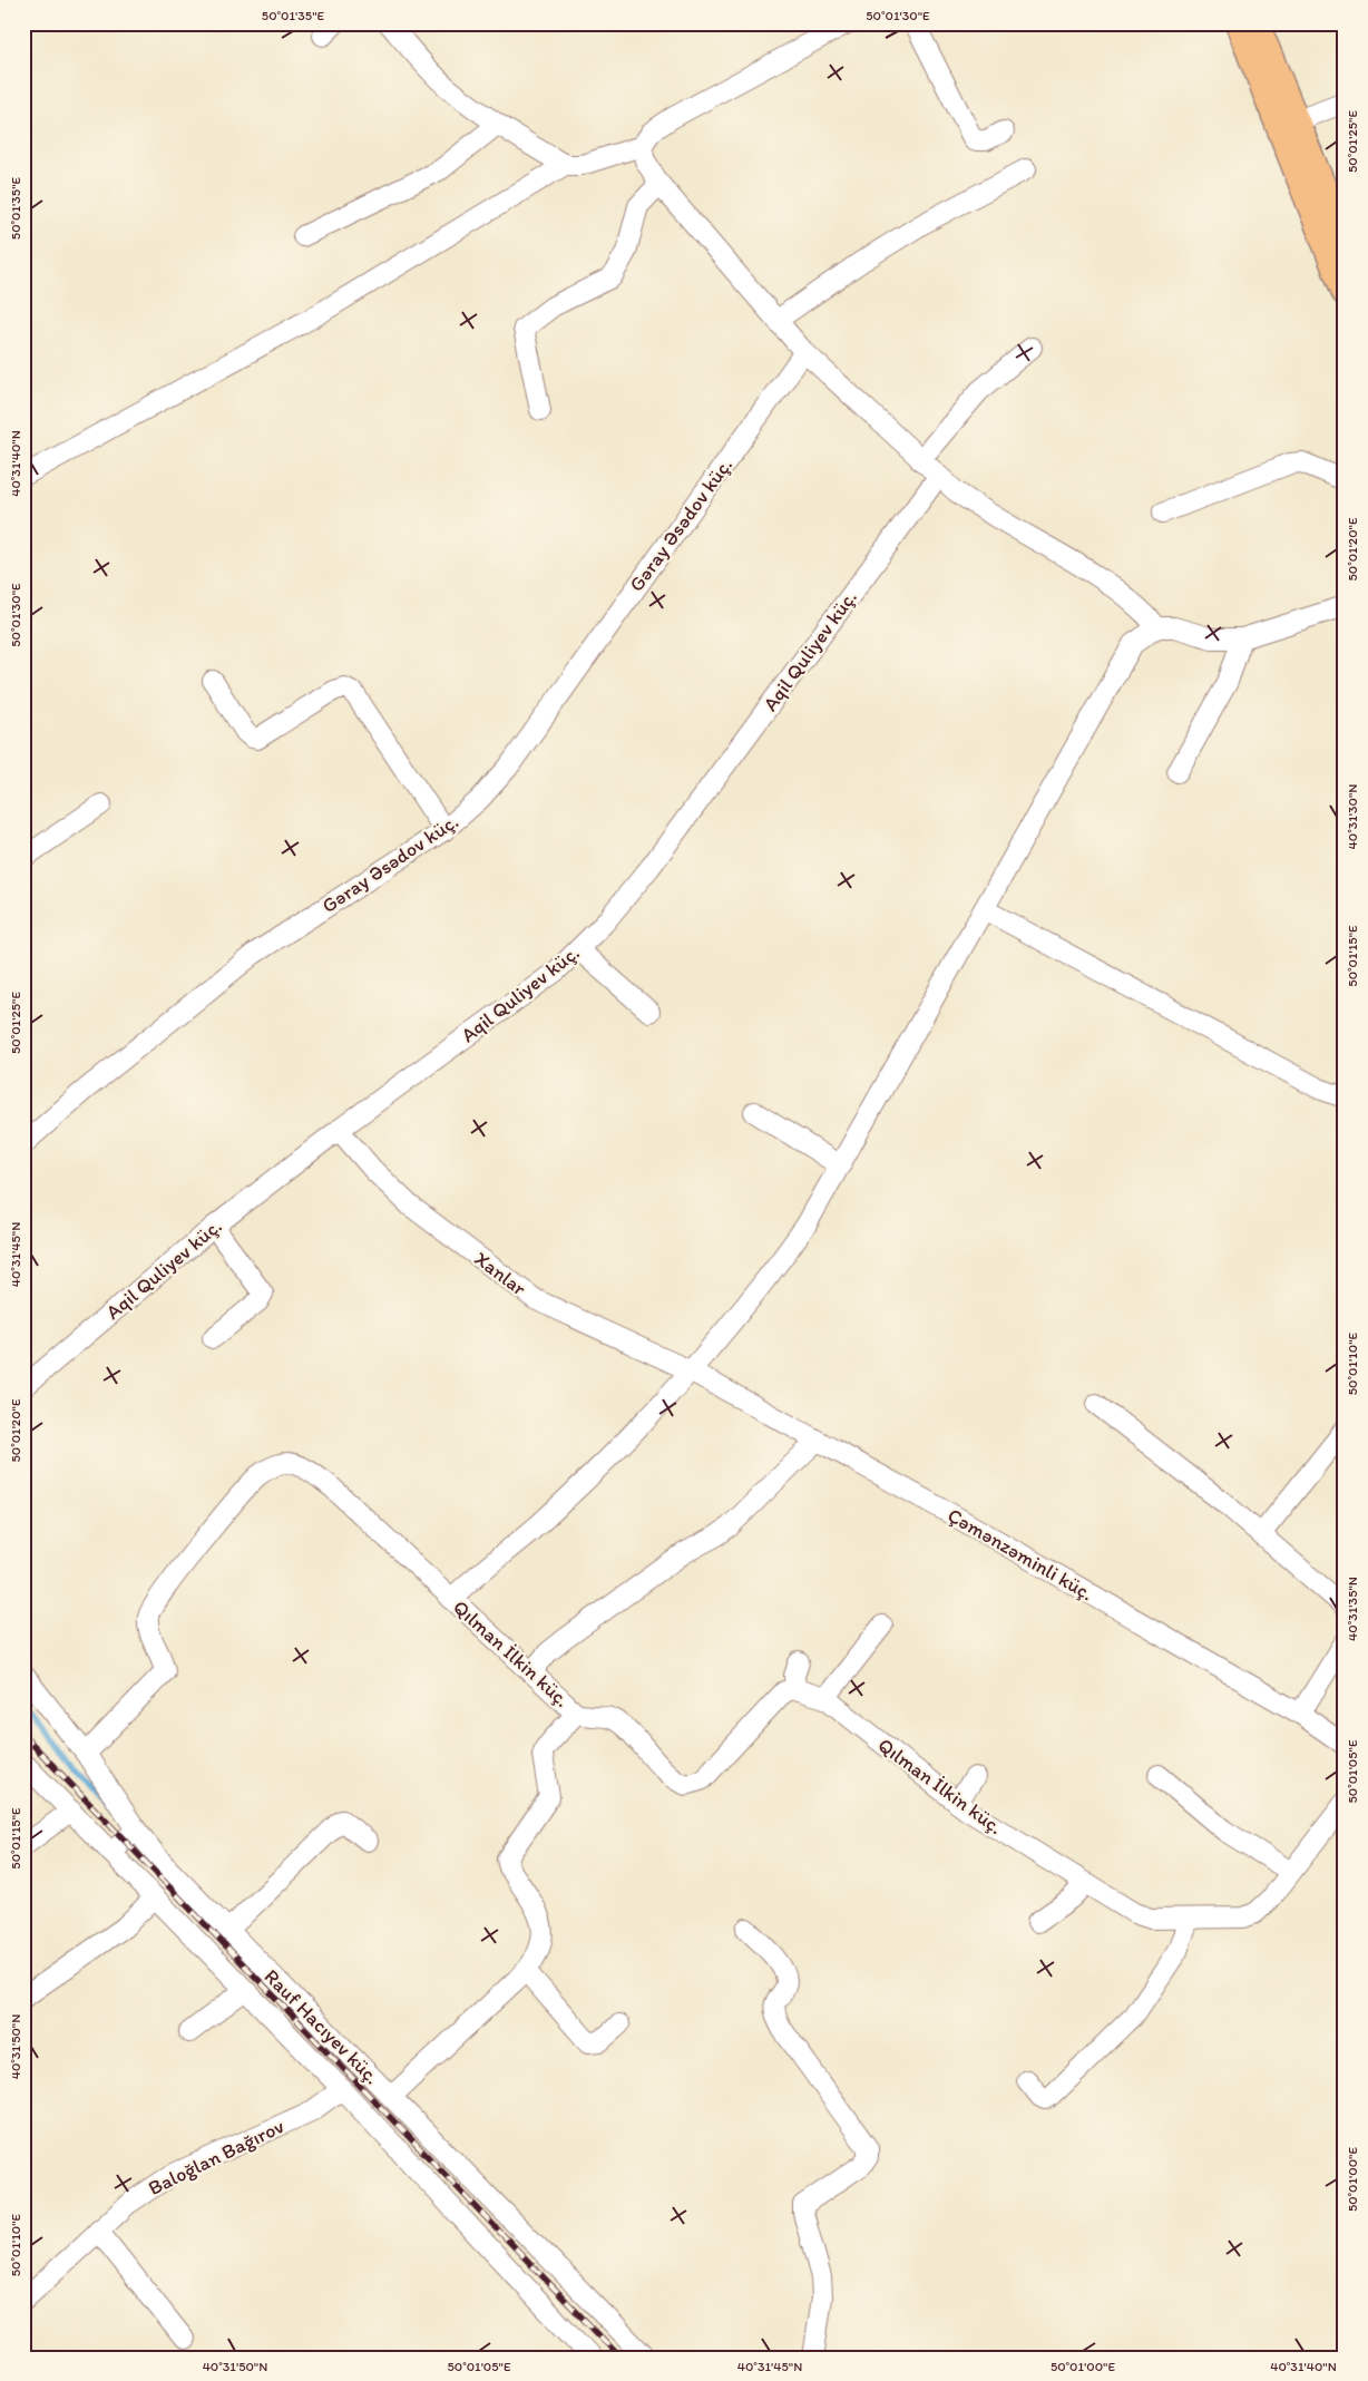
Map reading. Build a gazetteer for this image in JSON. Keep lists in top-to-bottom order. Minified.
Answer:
{"streets":{"street":["Gəray Əsədov küç.","Aqil Quliyev küç.","Xanlar","Çəmənzəminli küç.","Qılman İlkin küç.","Rauf Hacıyev küç.","Baloğlan Bağırov"]},"crossings":[["Aqil Quliyev küç.","Xanlar"],["Xanlar","Çəmənzəminli küç."],["Qılman İlkin küç.","Rauf Hacıyev küç."],["Rauf Hacıyev küç.","Baloğlan Bağırov"]],"coordinates":["50°01'35\"E","50°01'30\"E","50°01'25\"E","40°31'40\"N","50°01'20\"E","40°31'30\"N","50°01'15\"E","40°31'45\"N","50°01'10\"E","40°31'35\"N","50°01'05\"E","40°31'50\"N","50°01'00\"E"]}
